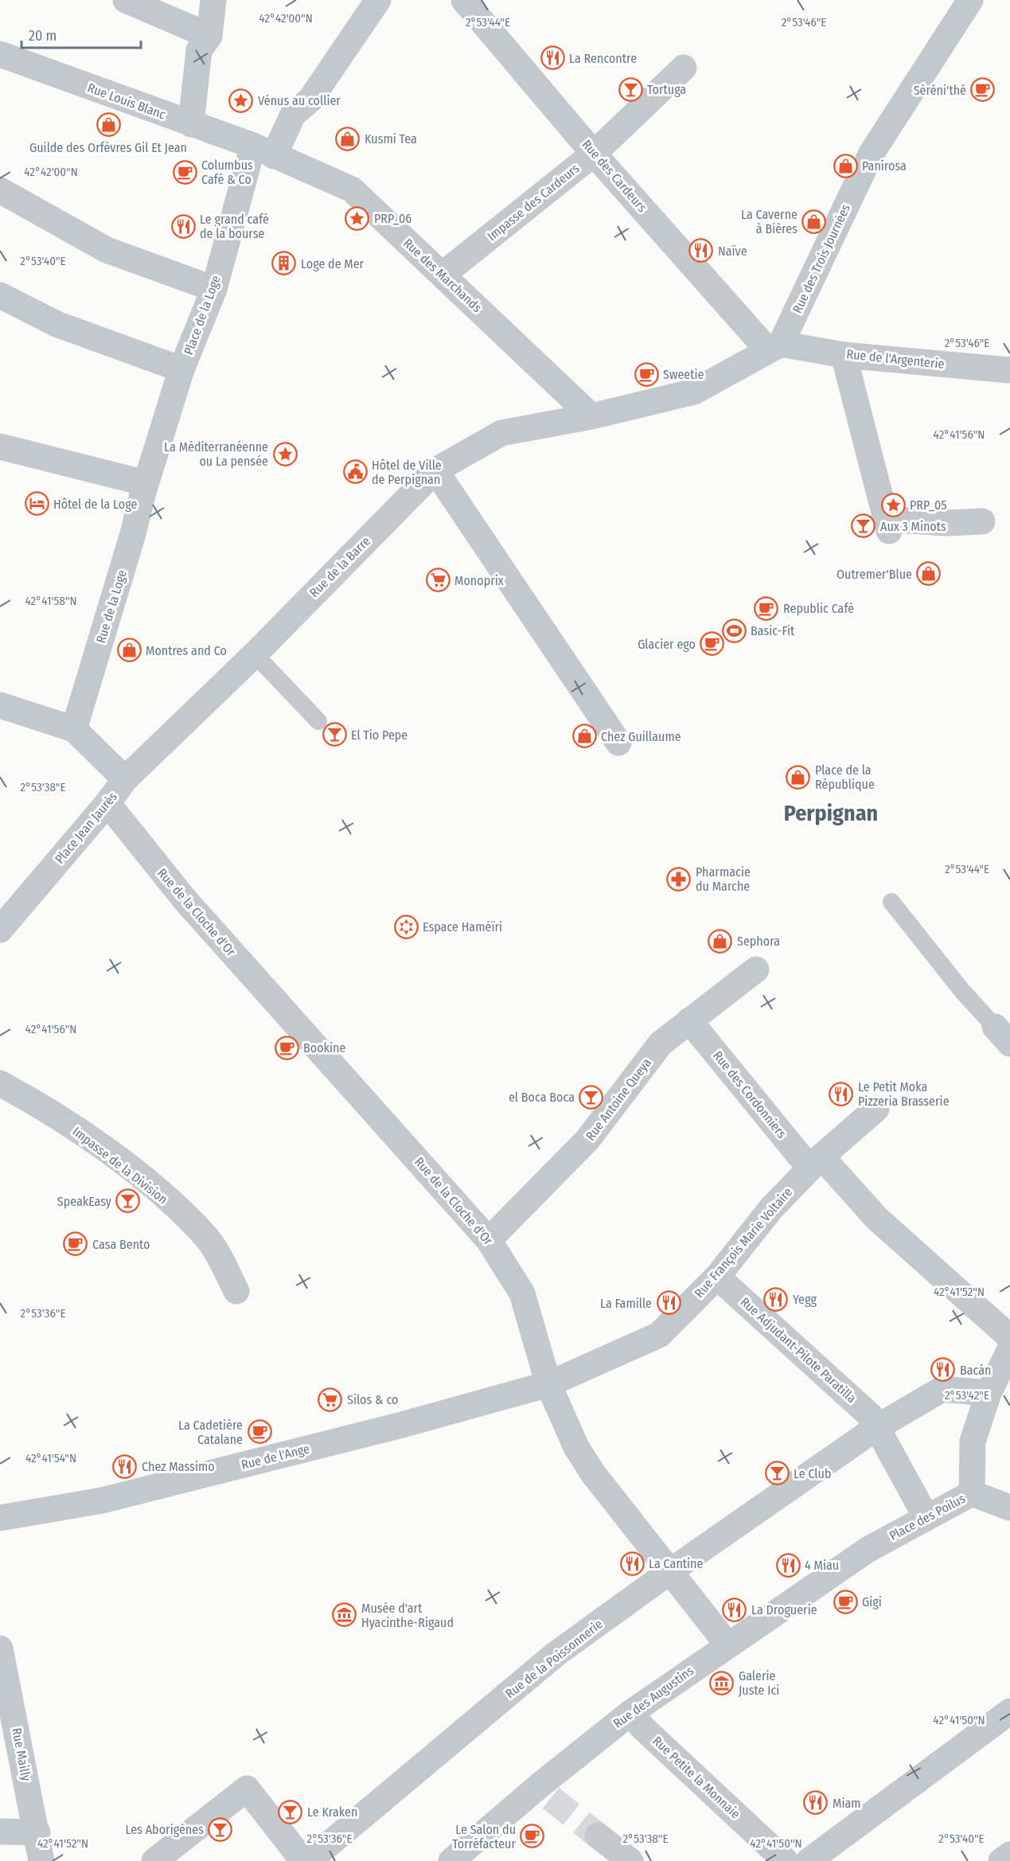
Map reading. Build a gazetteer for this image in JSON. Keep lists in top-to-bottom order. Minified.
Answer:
{"streets":{"street":["Rue Louis Blanc","Rue des Cardeurs","Impasse des Cardeurs","Rue des Trois Journées","Rue des Marchands","Place de la Loge","Rue de l'Argenterie","Rue de la Barre","Rue de la Loge","Place Jean Jaurès","Rue de la Cloche d'Or","Rue des Cordonniers","Rue Antoine Queya","Impasse de la Division","Rue François Marie Voltaire","Rue Adjudant-Pilote Paratilla","Rue de l'Ange","Place des Poilus","Rue de la Poissonnerie","Rue des Augustins","Rue Mailly","Rue Petite la Monnaie"]},"crossings":[["Rue Louis Blanc","Rue des Marchands"],["Rue Louis Blanc","Place de la Loge"],["Rue des Cardeurs","Impasse des Cardeurs"],["Rue des Cardeurs","Rue des Trois Journées"],["Rue des Cardeurs","Rue de l'Argenterie"],["Impasse des Cardeurs","Rue des Marchands"],["Rue des Trois Journées","Rue de l'Argenterie"],["Rue des Marchands","Place de la Loge"],["Rue des Marchands","Rue de la Barre"],["Place de la Loge","Rue de la Loge"],["Rue de la Barre","Place Jean Jaurès"],["Rue de la Loge","Place Jean Jaurès"],["Place Jean Jaurès","Rue de la Cloche d'Or"],["Rue de la Cloche d'Or","Rue Antoine Queya"],["Rue de la Cloche d'Or","Rue François Marie Voltaire"],["Rue de la Cloche d'Or","Rue de l'Ange"],["Rue de la Cloche d'Or","Rue de la Poissonnerie"],["Rue de la Cloche d'Or","Rue des Augustins"],["Rue des Cordonniers","Rue Antoine Queya"],["Rue des Cordonniers","Rue François Marie Voltaire"],["Rue des Cordonniers","Place des Poilus"],["Rue François Marie Voltaire","Rue Adjudant-Pilote Paratilla"],["Rue François Marie Voltaire","Rue de l'Ange"],["Rue Adjudant-Pilote Paratilla","Place des Poilus"],["Rue Adjudant-Pilote Paratilla","Rue de la Poissonnerie"],["Place des Poilus","Rue des Augustins"],["Rue des Augustins","Rue Petite la Monnaie"]],"districts":["Perpignan"],"places":{"restaurant":["La Rencontre","Le grand café de la bourse","Naïve","Le Petit Moka Pizzeria Brasserie","Yegg","La Famille","Bacán","Chez Massimo","La Cantine","4 Miau","La Droguerie","Miam"],"bar":["Tortuga","Aux 3 Minots","El Tio Pepe","el Boca Boca","SpeakEasy","Le Club","Le Kraken","Les Aborigènes"],"cafe":["Séréni'thé","Columbus Café & Co","Sweetie","Republic Café","Glacier ego","Bookine","Casa Bento","La Cadetière Catalane","Gigi","Le Salon du Torréfacteur"],"place":["Vénus au collier","PRP_06","La Méditerranéenne ou La pensée","PRP_05"],"shop":["Guilde des Orfèvres Gil Et Jean","Kusmi Tea","Panirosa","La Caverne à Bières","Outremer'Blue","Montres and Co","Chez Guillaume","Place de la République","Sephora"],"building":["Loge de Mer"],"public building":["Hôtel de Ville de Perpignan"],"hotel":["Hôtel de la Loge"],"supermarket":["Monoprix","Silos & co"],"sports":["Basic-Fit"],"pharmacy":["Pharmacie du Marche"],"synagogue":["Espace Haméïri"],"museum":["Musée d'art Hyacinthe-Rigaud","Galerie Juste Ici"]},"scale_bar":"20 m","coordinates":["42°42'00\"N","2°53'44\"E","2°53'46\"E","2°53'40\"E","42°41'56\"N","42°41'58\"N","2°53'38\"E","42°41'52\"N","2°53'36\"E","2°53'42\"E","42°41'54\"N","42°41'50\"N"]}
